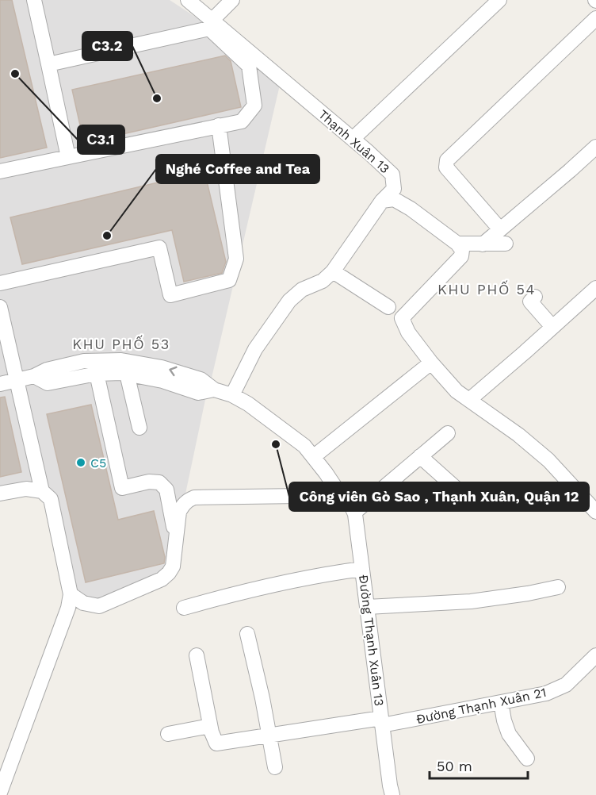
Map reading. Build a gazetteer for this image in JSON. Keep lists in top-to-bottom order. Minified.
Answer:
{"streets":{"street":["Thạnh Xuân 13","Đường Thạnh Xuân 13","Đường Thạnh Xuân 21"]},"crossings":[["Đường Thạnh Xuân 13","Đường Thạnh Xuân 21"]],"districts":["KHU PHỐ 54","KHU PHỐ 53"],"places":["С3.1","C3.2","Nghé Coffee and Tea","Công viên Gò Sao , Thạnh Xuân, Quận 12","C5"],"scale_bar":"50 m"}
